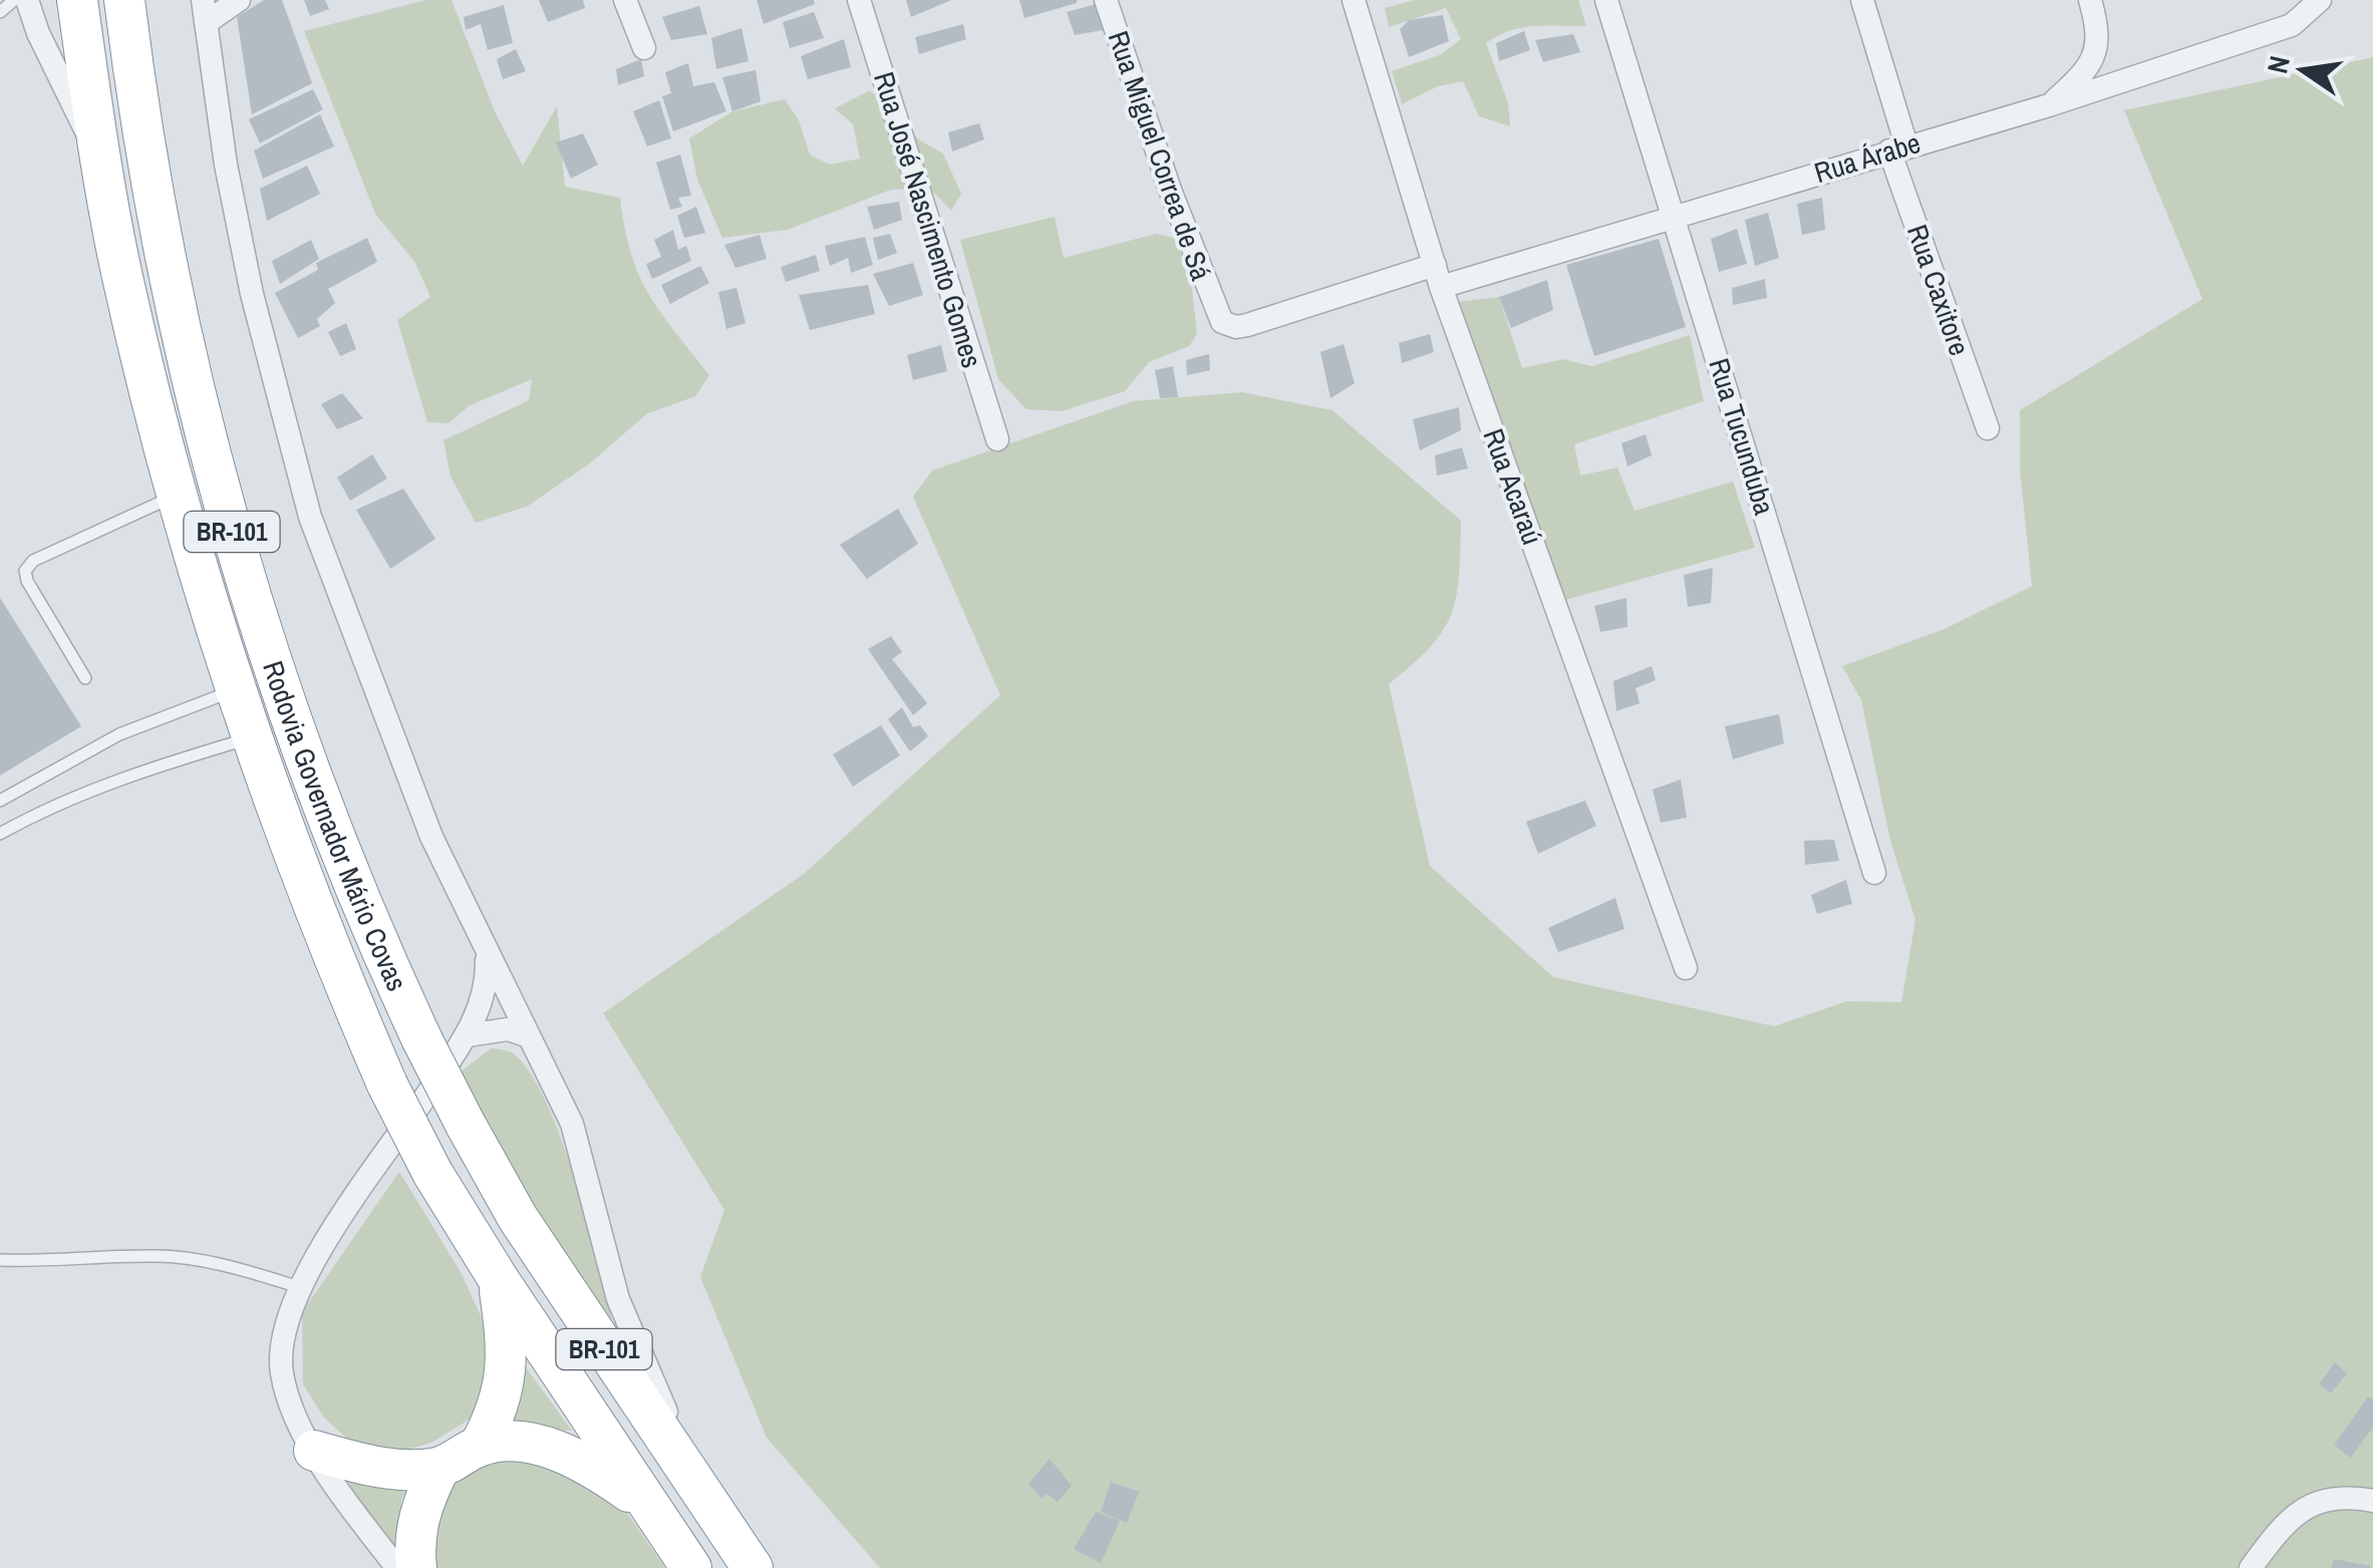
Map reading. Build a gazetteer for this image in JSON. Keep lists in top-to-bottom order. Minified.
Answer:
{"streets":{"highway":["BR-101","Rodovia Governador Mário Covas"],"street":["Rua Miguel Correa de Sá","Rua Árabe","Rua José Nascimento Gomes","Rua Caxitore","Rua Tucunduba","Rua Acaraú"]},"crossings":[["Rua Miguel Correa de Sá","Rua Árabe"],["Rua Árabe","Rua Caxitore"],["Rua Árabe","Rua Tucunduba"],["Rua Árabe","Rua Acaraú"]],"north":"left"}
